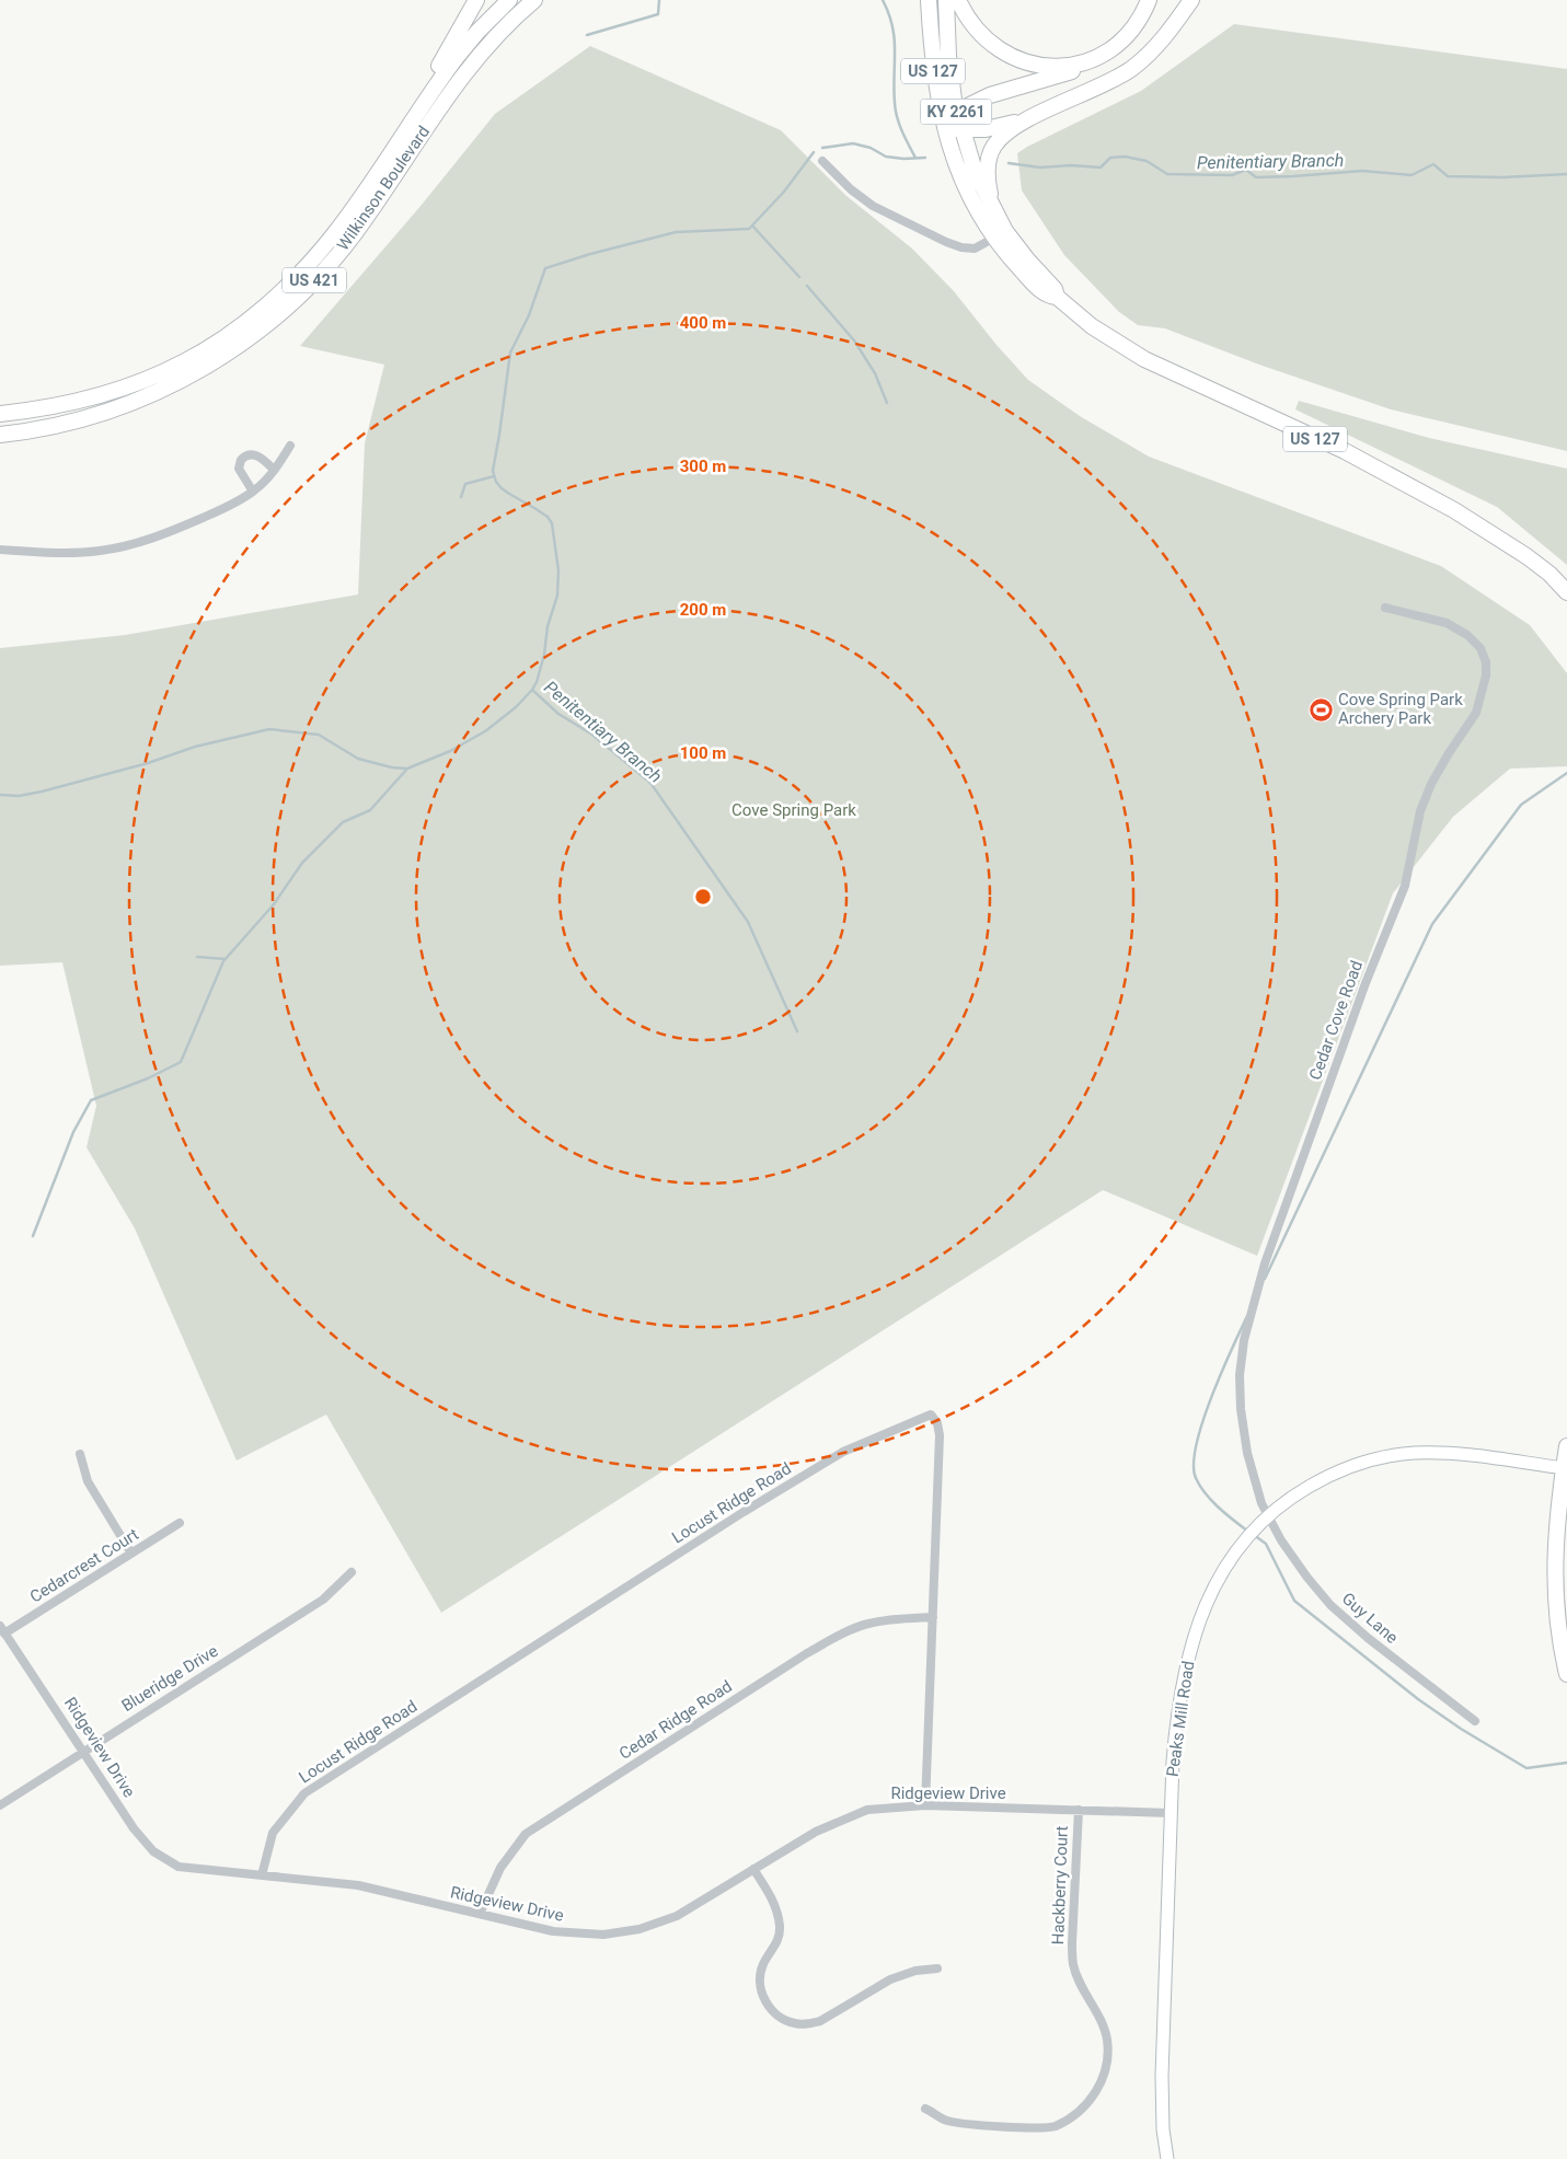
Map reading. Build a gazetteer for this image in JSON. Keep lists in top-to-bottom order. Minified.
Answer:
{"streets":{"highway":["US 127","KY 2261","Wilkinson Boulevard","US 421"],"street":["Cedar Cove Road","Locust Ridge Road","Cedarcrest Court","Guy Lane","Blueridge Drive","Peaks Mill Road","Cedar Ridge Road","Ridgeview Drive","Hackberry Court"]},"crossings":[["US 127","KY 2261"],["Cedar Cove Road","Guy Lane"],["Cedar Cove Road","Peaks Mill Road"],["Locust Ridge Road","Cedar Ridge Road"],["Locust Ridge Road","Ridgeview Drive"],["Cedarcrest Court","Ridgeview Drive"],["Guy Lane","Peaks Mill Road"],["Blueridge Drive","Ridgeview Drive"],["Peaks Mill Road","Ridgeview Drive"],["Cedar Ridge Road","Ridgeview Drive"],["Ridgeview Drive","Hackberry Court"]],"water":["Penitentiary Branch"],"parks":["Cove Spring Park"],"places":{"sports":["Cove Spring Park Archery Park"]},"rings":["400 m","300 m","200 m","100 m"]}
